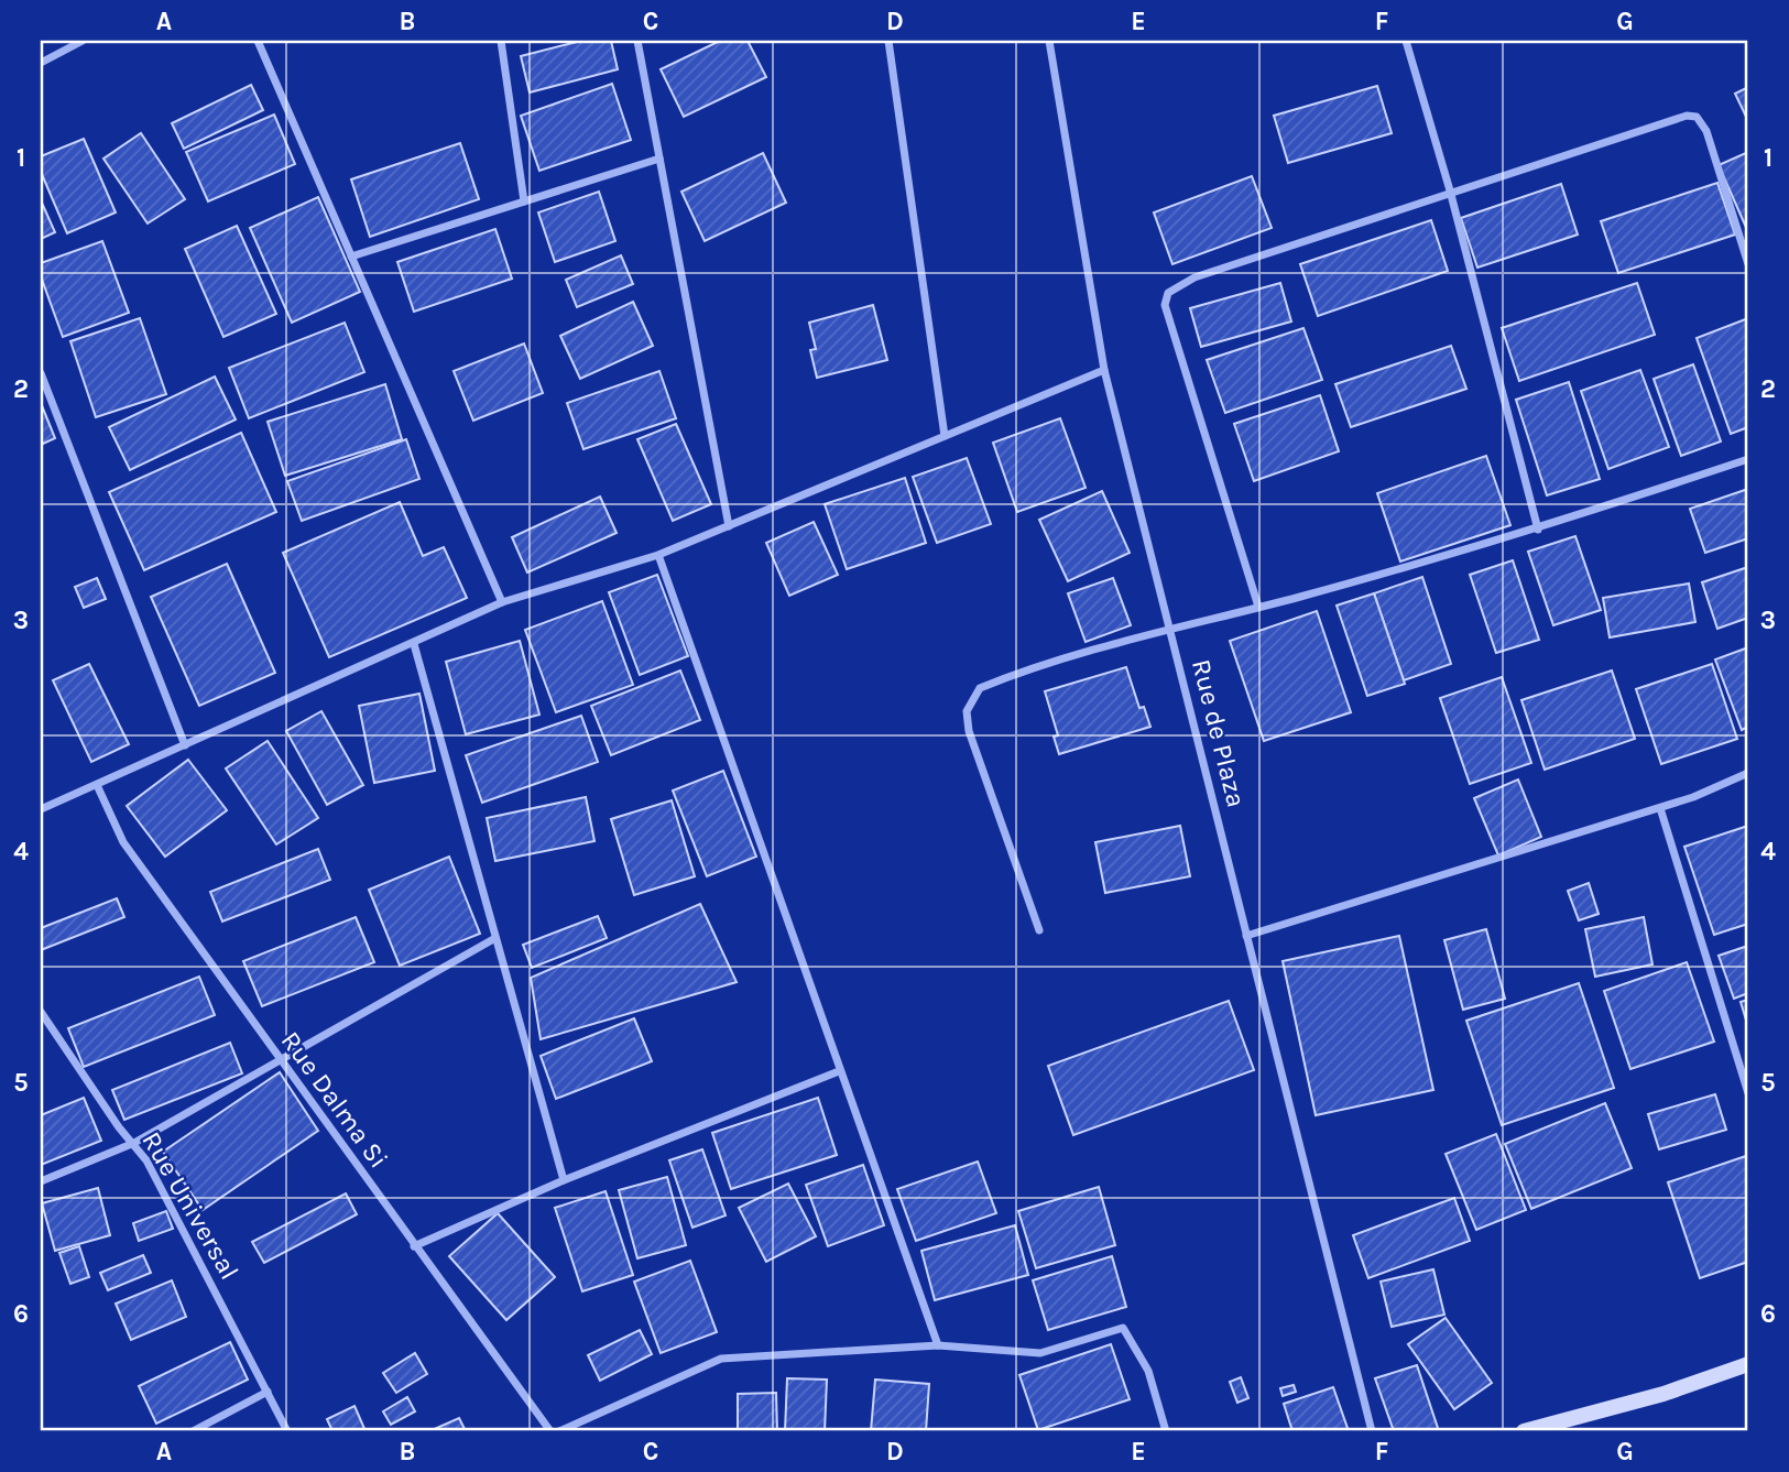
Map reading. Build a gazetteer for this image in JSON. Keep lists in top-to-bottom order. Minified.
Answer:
{"streets":{"street":["Rue de Plaza","Rue Dalma Si","Rue Universal"]},"grid":{"columns":["A","B","C","D","E","F","G"],"rows":["1","2","3","4","5","6"]}}
